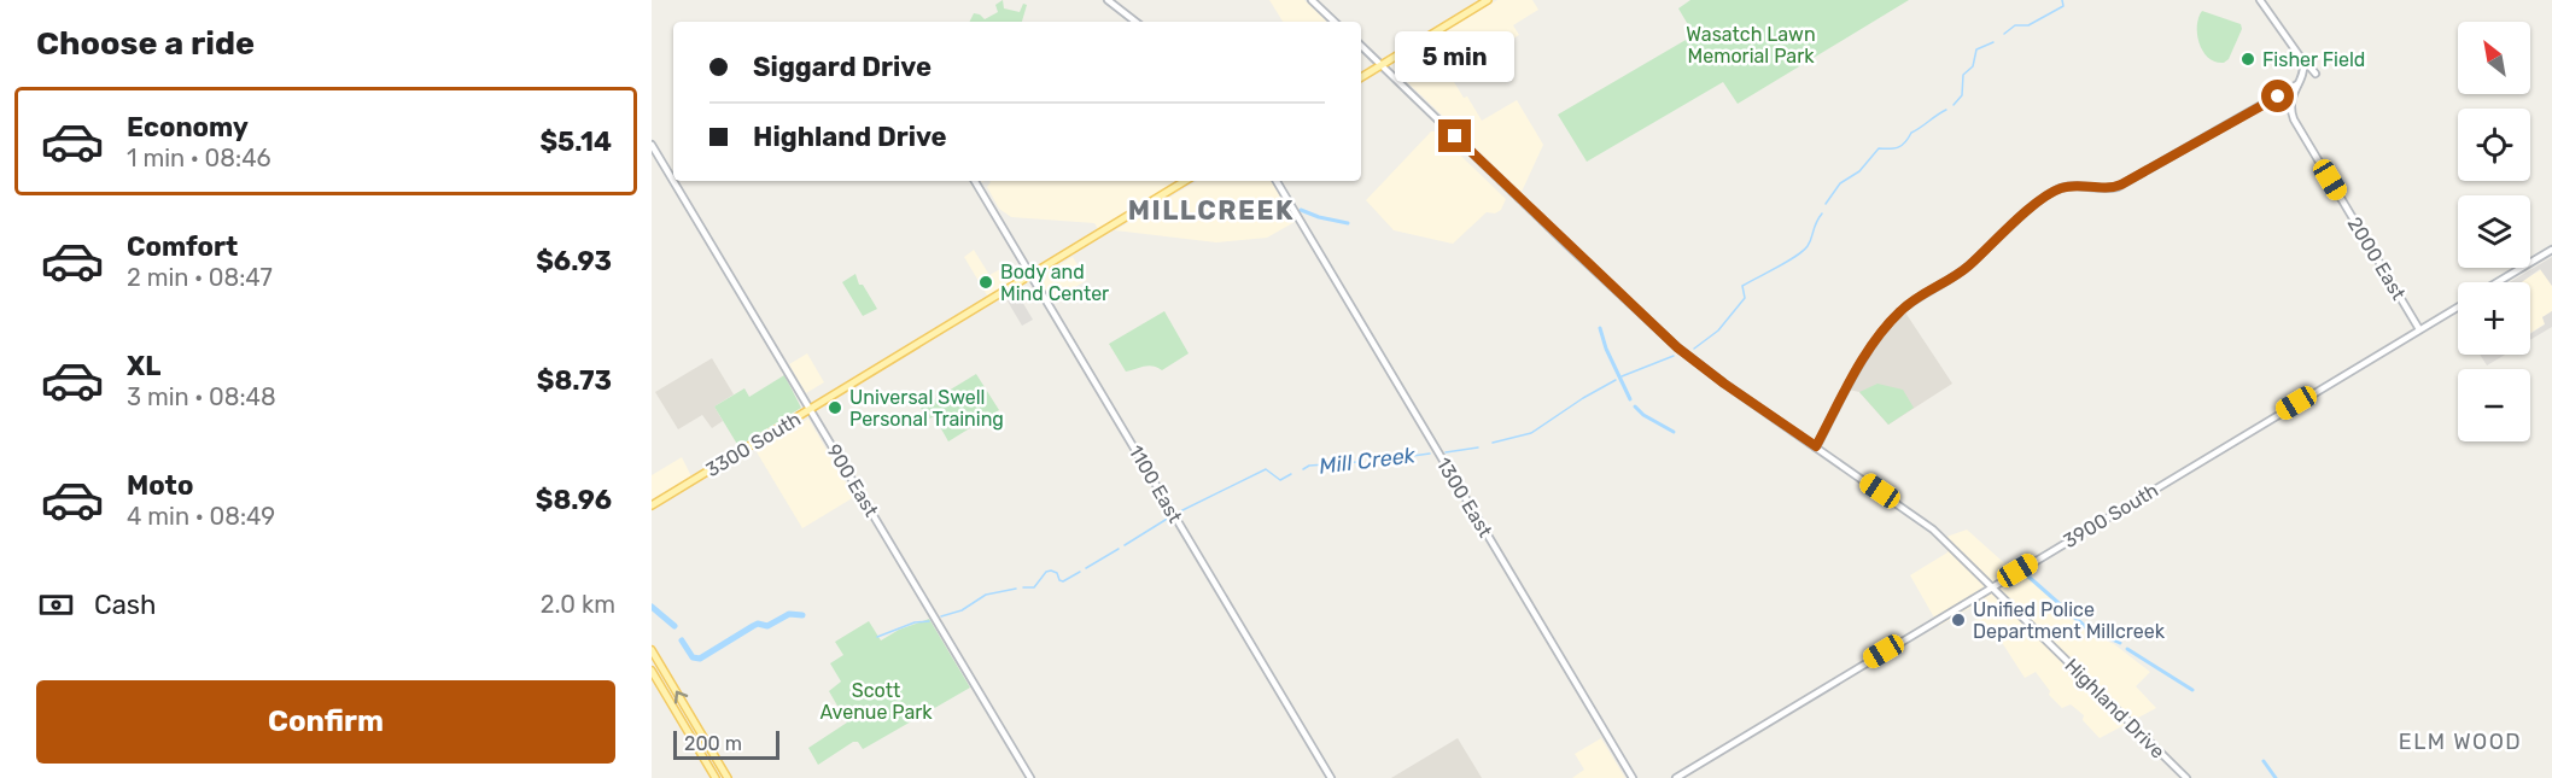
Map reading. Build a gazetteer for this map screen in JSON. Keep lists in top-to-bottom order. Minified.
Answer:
{"streets":{"main road":["2000 East","3300 South","900 East","1100 East","1300 East","3900 South","Highland Drive"]},"crossings":[["2000 East","3900 South"],["3300 South","900 East"],["3300 South","1100 East"],["3900 South","Highland Drive"]],"districts":["MILLCREEK","ELM WOOD"],"water":["Mill Creek"],"parks":["Wasatch Lawn Memorial Park","Scott Avenue Park"],"places":["Fisher Field","Body and Mind Center","Universal Swell Personal Training","Unified Police Department Millcreek"],"scale_bar":"200 m","north":"top left","page":{"heading":"Choose a ride","map_buttons":["+","−"],"banner":["Siggard Drive","Highland Drive"],"bubble":"5 min","list":[{"name":"Economy","note":"1 min · 08:46","value":"$5.14"},{"name":"Comfort","note":"2 min · 08:47","value":"$6.93"},{"name":"XL","note":"3 min · 08:48","value":"$8.73"},{"name":"Moto","note":"4 min · 08:49","value":"$8.96"}],"pay":["Cash","2.0 km"],"buttons":"Confirm","scale":"200 m"}}
